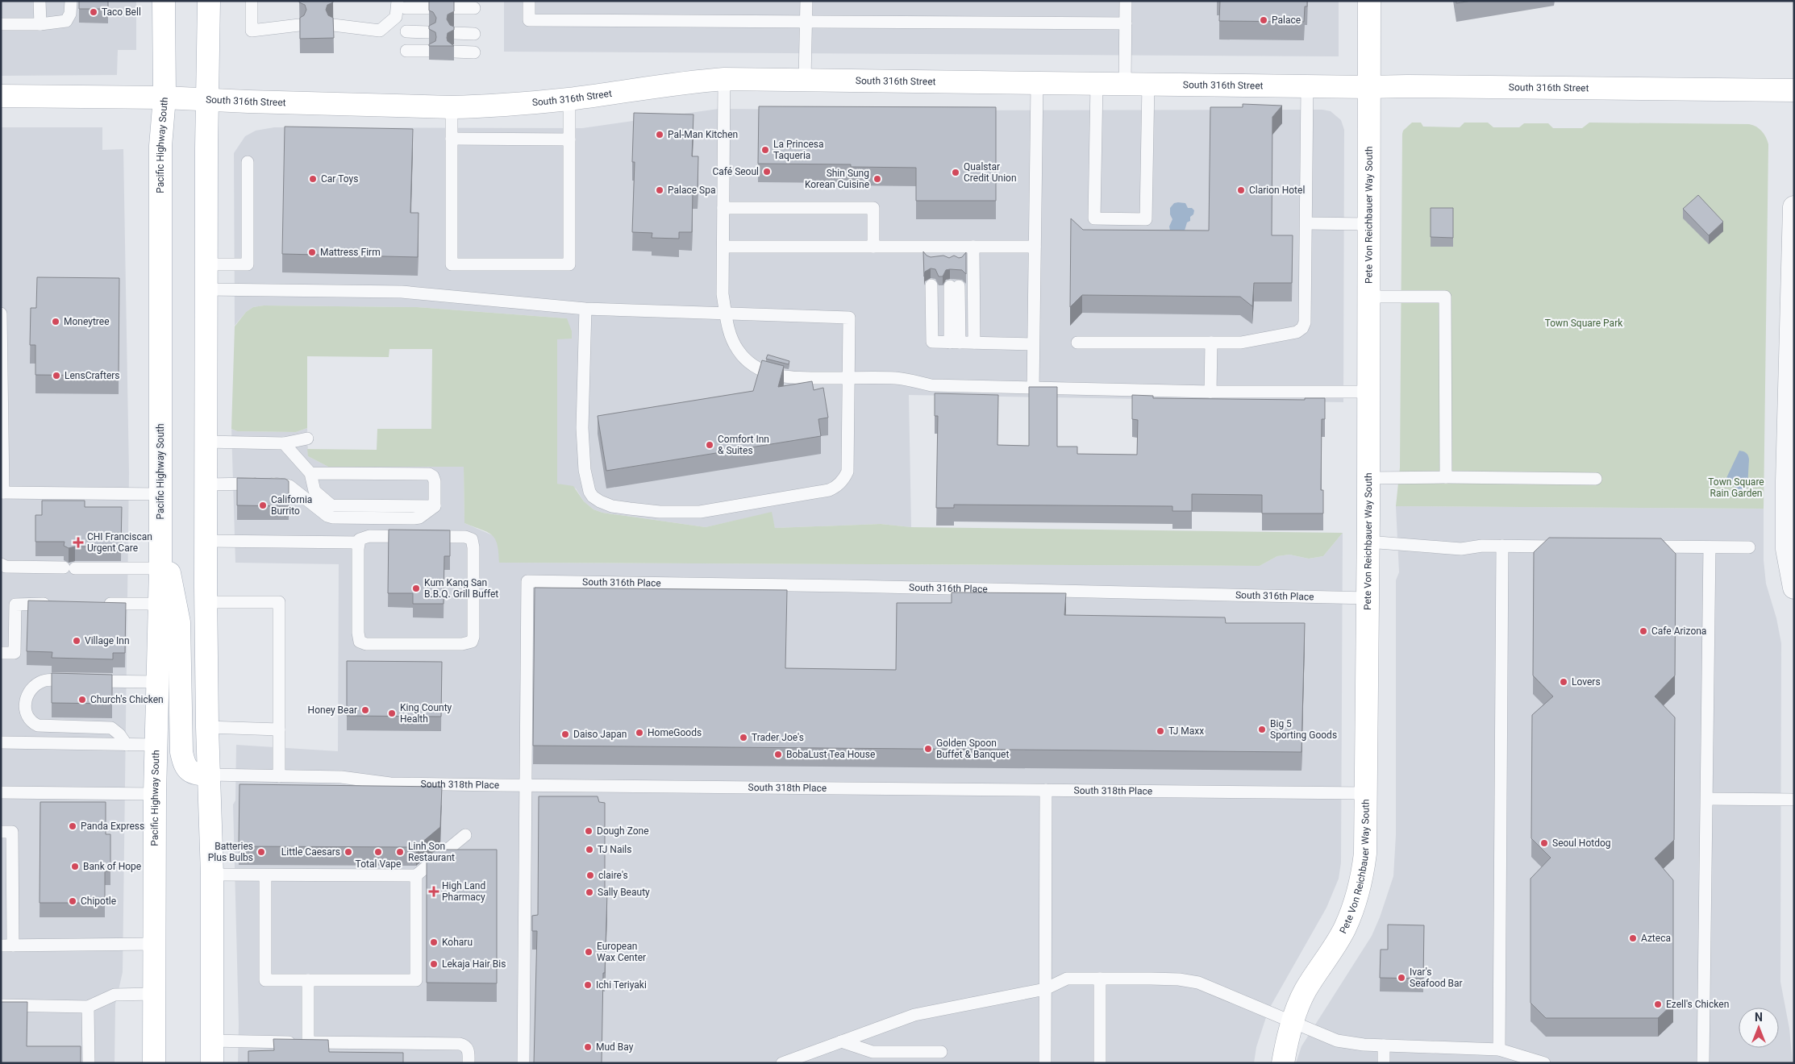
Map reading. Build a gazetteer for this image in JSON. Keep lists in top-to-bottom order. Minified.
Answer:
{"streets":{"street":["South 316th Street","Pacific Highway South","Pete Von Reichbauer Way South"],"lane":["South 316th Place","South 318th Place"]},"crossings":[["South 316th Street","Pacific Highway South"],["South 316th Street","Pete Von Reichbauer Way South"],["Pete Von Reichbauer Way South","South 316th Place"],["Pete Von Reichbauer Way South","South 318th Place"],["South 316th Place","South 318th Place"]],"parks":["Town Square Park","Town Square Rain Garden"],"places":{"other":["Taco Bell","Palace","Pal-Man Kitchen","La Princesa Taqueria","Café Seoul","Qualstar Credit Union","Car Toys","Shin Sung Korean Cuisine","Palace Spa","Clarion Hotel","Mattress Firm","Moneytree","LensCrafters","Comfort Inn & Suites","California Burrito","Kum Kang San B.B.Q. Grill Buffet","Cafe Arizona","Village Inn","Lovers","Church's Chicken","Honey Bear","King County Health","Big 5 Sporting Goods","TJ Maxx","HomeGoods","Daiso Japan","Trader Joe's","Golden Spoon Buffet & Banquet","BobaLust Tea House","Panda Express","Dough Zone","Seoul Hotdog","TJ Nails","Batteries Plus Bulbs","Little Caesars","Total Vape","Linh Son Restaurant","Bank of Hope","claire's","Sally Beauty","Chipotle","Azteca","Koharu","European Wax Center","Lekaja Hair Bis","Ivar's Seafood Bar","Ichi Teriyaki","Ezell's Chicken","Mud Bay"],"health":["CHI Franciscan Urgent Care","High Land Pharmacy"]},"north":"top"}
